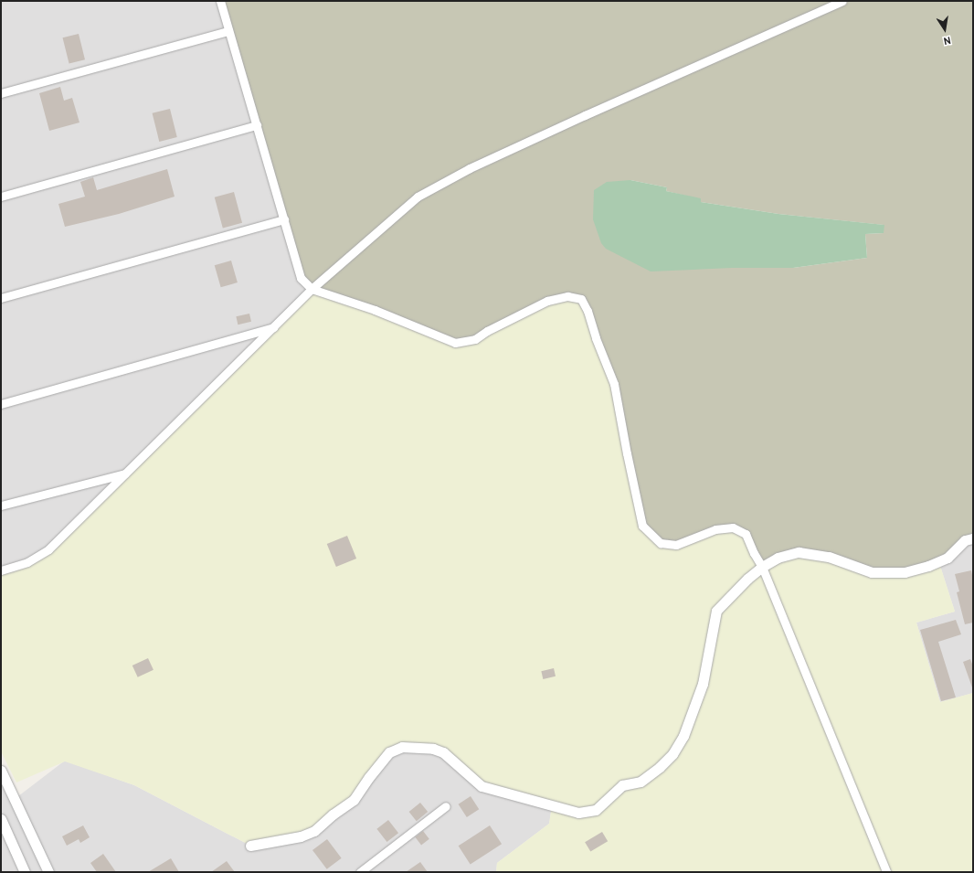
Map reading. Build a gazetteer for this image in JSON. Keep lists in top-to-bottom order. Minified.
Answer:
{"north":"bottom"}
